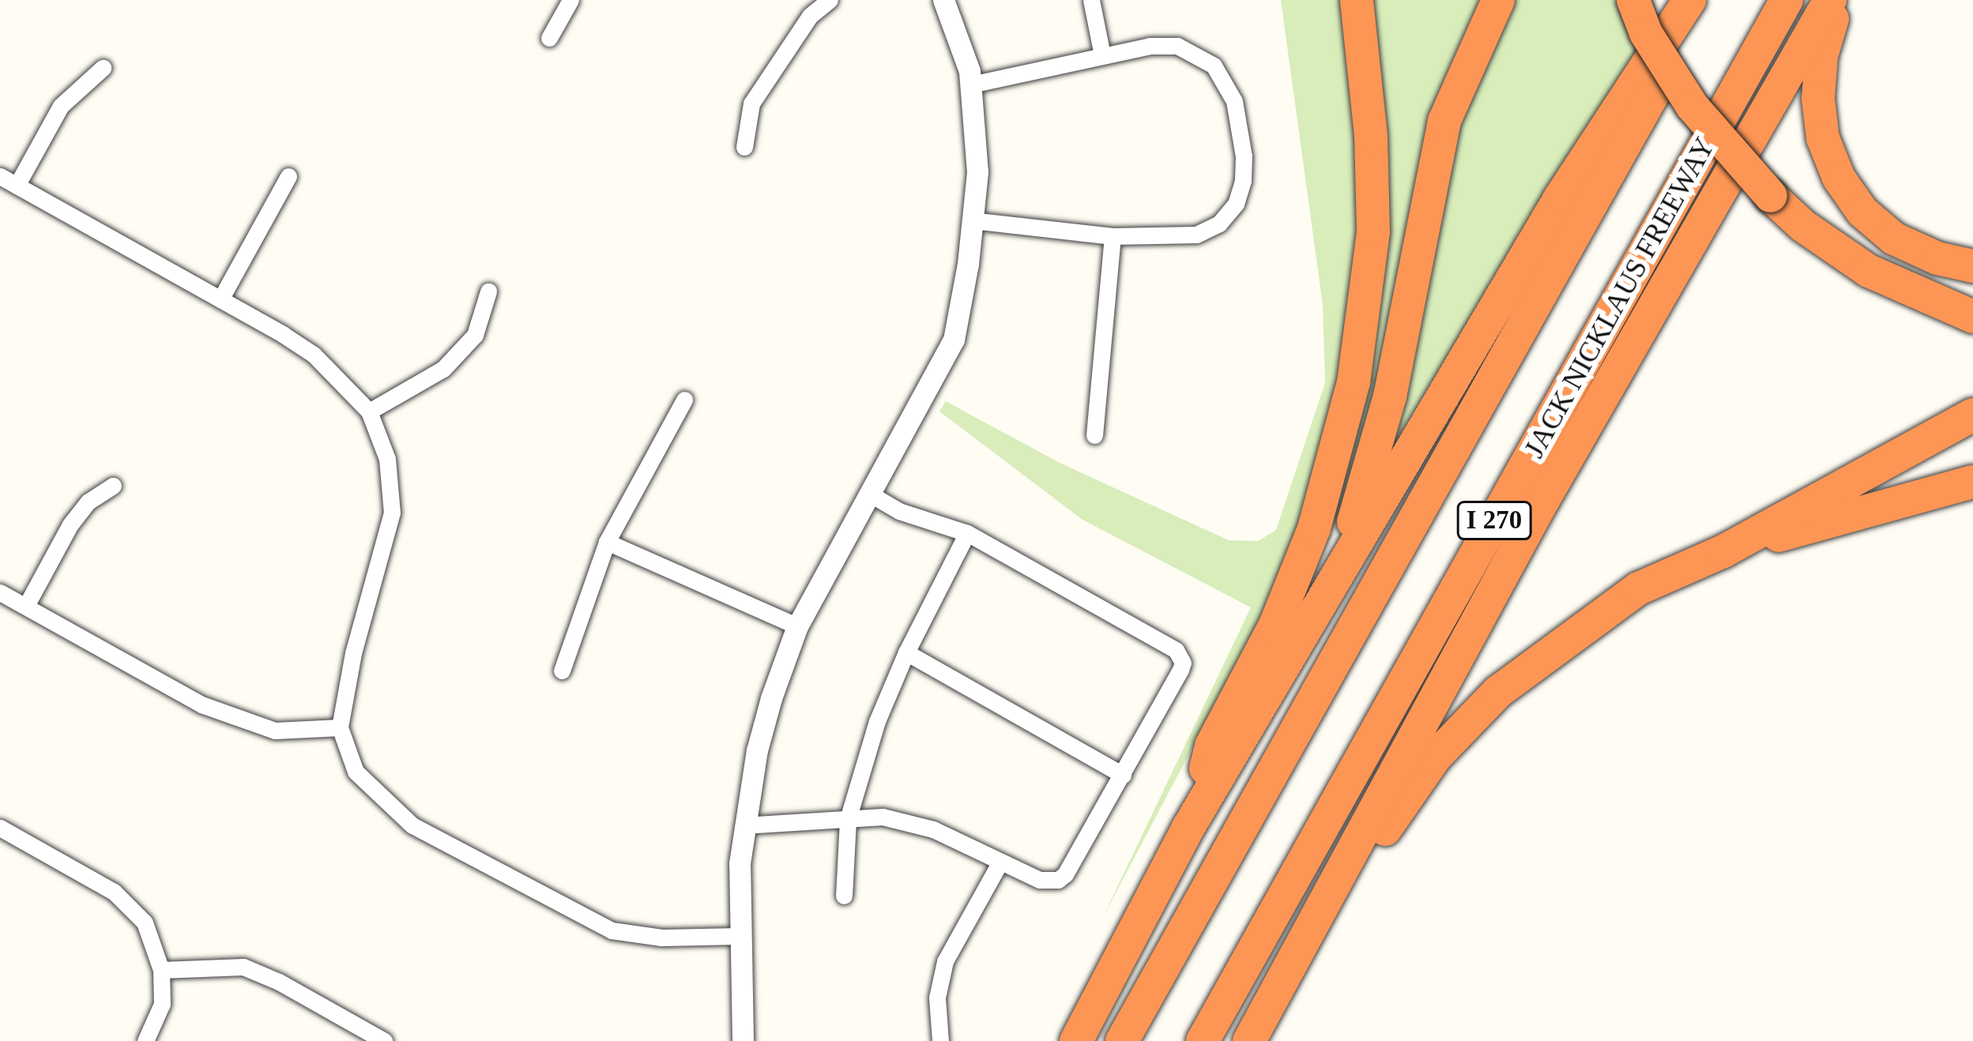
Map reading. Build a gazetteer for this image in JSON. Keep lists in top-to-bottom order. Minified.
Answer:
{"streets":{"highway":["JACK NICKLAUS FREEWAY","I 270"]}}
